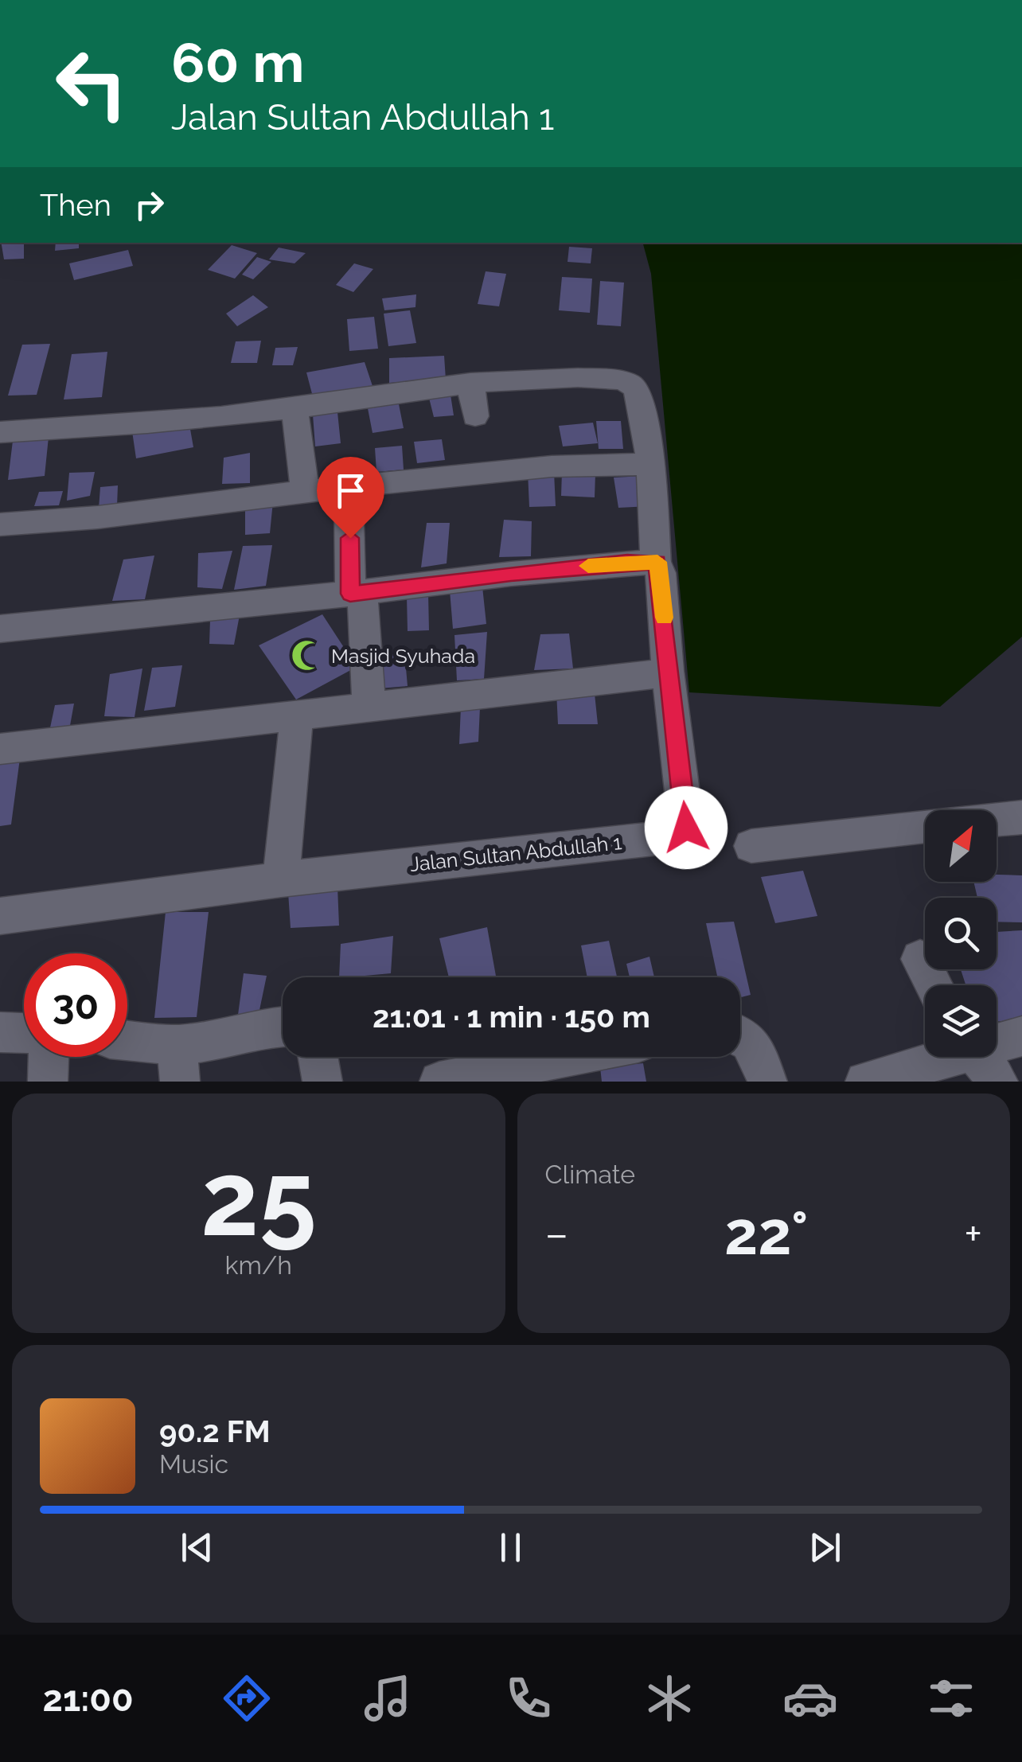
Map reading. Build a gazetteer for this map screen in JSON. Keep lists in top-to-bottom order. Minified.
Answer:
{"streets":{"street":["Jalan Sultan Abdullah 1"]},"places":{"mosque":["Masjid Syuhada"]},"north":"top right","page":{"turn":["60 m","Jalan Sultan Abdullah 1"],"then":"Then","limit":"30","trip":"21:01 · 1 min · 150 m","tile":[["25","km/h"],"Climate"],"heat":["−","22°","+"],"song":["90.2 FM","Music"],"tabs":"21:00"}}
